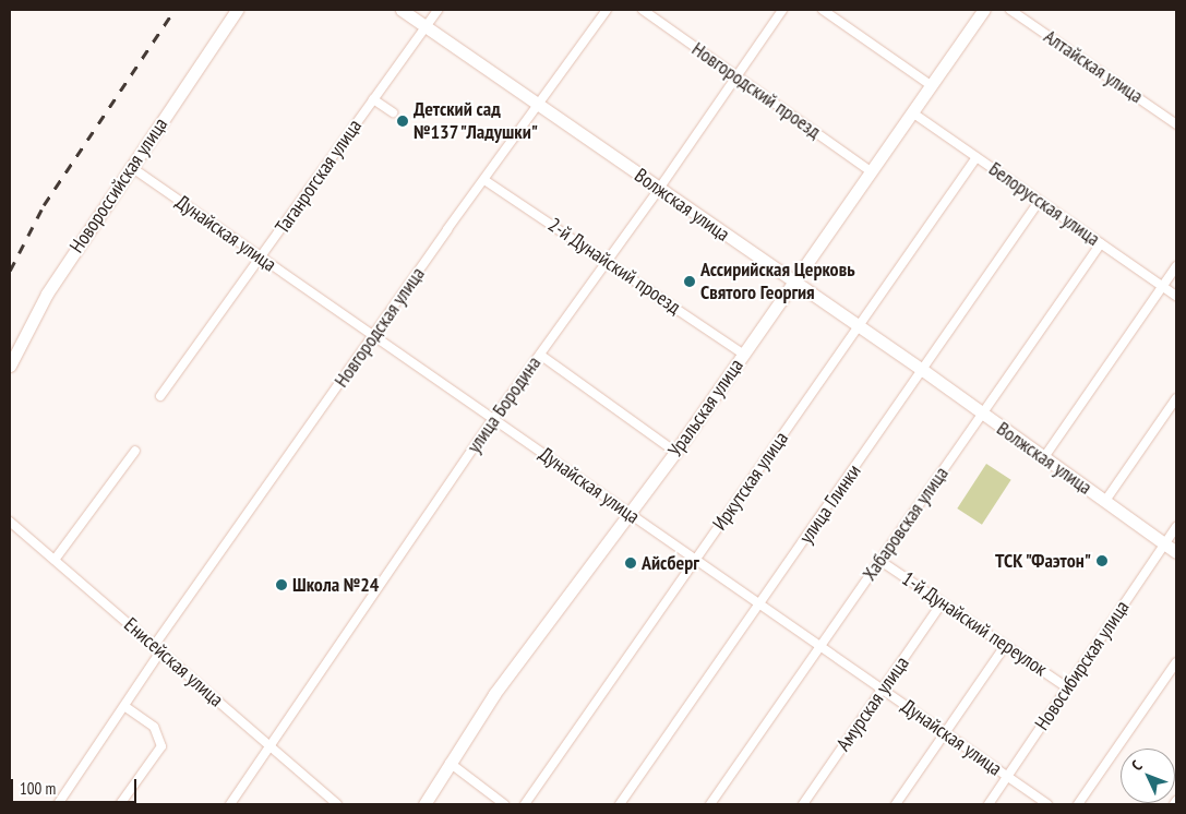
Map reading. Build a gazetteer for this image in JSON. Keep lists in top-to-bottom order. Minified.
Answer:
{"streets":{"main road":["Новороссийская улица","Волжская улица","Уральская улица"],"street":["Алтайская улица","Новгородский проезд","Таганрогская улица","Белорусская улица","Дунайская улица","2-й Дунайский проезд","Новгородская улица","улица Бородина","Иркутская улица","улица Глинки","Хабаровская улица","1-й Дунайский переулок","Енисейская улица","Новосибирская улица","Амурская улица"]},"crossings":[["Новгородский проезд","улица Бородина"],["Новгородский проезд","Уральская улица"],["Таганрогская улица","Волжская улица"],["Таганрогская улица","Дунайская улица"],["Новороссийская улица","Дунайская улица"],["Белорусская улица","Уральская улица"],["Белорусская улица","Иркутская улица"],["Белорусская улица","улица Глинки"],["Белорусская улица","Хабаровская улица"],["Волжская улица","Новгородская улица"],["Волжская улица","улица Бородина"],["Волжская улица","Уральская улица"],["Волжская улица","Иркутская улица"],["Волжская улица","улица Глинки"],["Волжская улица","Хабаровская улица"],["Волжская улица","Новосибирская улица"],["Дунайская улица","Новгородская улица"],["Дунайская улица","улица Бородина"],["Дунайская улица","Уральская улица"],["Дунайская улица","Иркутская улица"],["Дунайская улица","улица Глинки"],["Дунайская улица","Хабаровская улица"],["Дунайская улица","Новосибирская улица"],["Дунайская улица","Амурская улица"],["2-й Дунайский проезд","Новгородская улица"],["2-й Дунайский проезд","улица Бородина"],["2-й Дунайский проезд","Уральская улица"],["Новгородская улица","Енисейская улица"],["улица Бородина","Енисейская улица"],["Хабаровская улица","1-й Дунайский переулок"],["1-й Дунайский переулок","Новосибирская улица"],["1-й Дунайский переулок","Амурская улица"]],"places":["Детский сад №137 \"Ладушки\"","Ассирийская Церковь Святого Георгия","ТСК \"Фаэтон\"","Айсберг","Школа №24"],"scale_bar":"100 m","north":"top left"}
